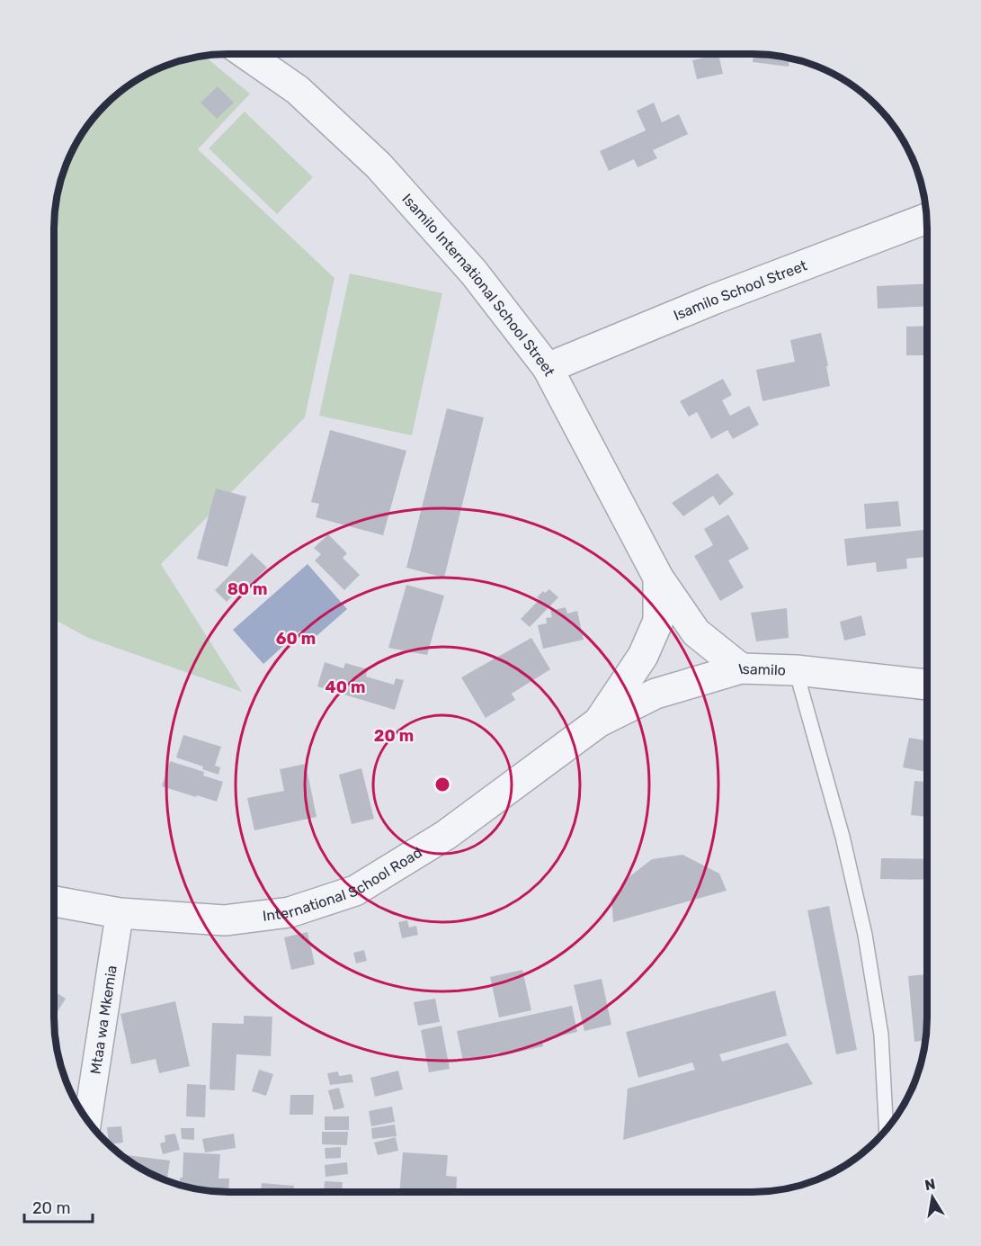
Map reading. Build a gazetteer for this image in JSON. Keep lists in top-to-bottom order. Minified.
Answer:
{"streets":{"street":["Isamilo International School Street","Isamilo School Street","Isamilo","International School Road","Mtaa wa Mkemia"]},"crossings":[["Isamilo International School Street","Isamilo School Street"],["Isamilo International School Street","Isamilo"],["Isamilo International School Street","International School Road"],["Isamilo","International School Road"],["International School Road","Mtaa wa Mkemia"]],"scale_bar":"20 m","north":"top","rings":["80 m","60 m","40 m","20 m"]}
